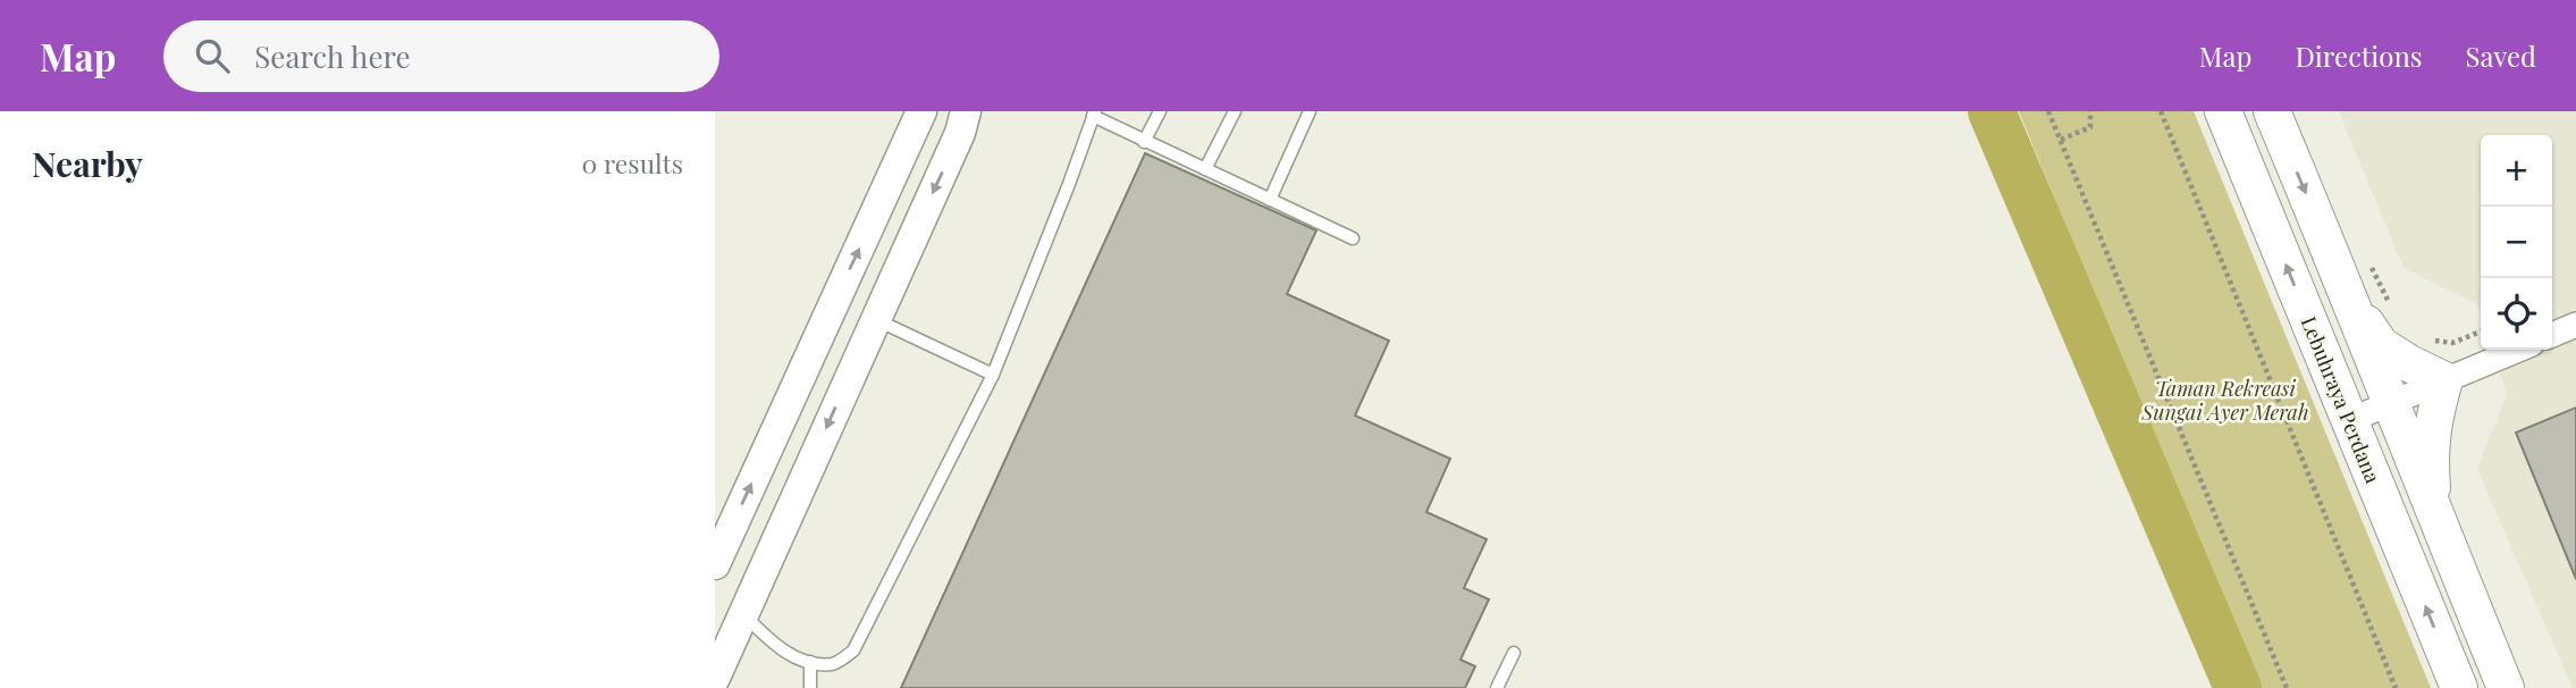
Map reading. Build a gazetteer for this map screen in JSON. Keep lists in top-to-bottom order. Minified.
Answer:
{"streets":{"main road":["Lebuhraya Perdana"]},"parks":["Taman Rekreasi Sungai Ayer Merah"],"page":{"header":"Map","search":"Search here","nav":["Map","Directions","Saved"],"heading":["Nearby","0 results"],"map_buttons":["+","−"]}}
